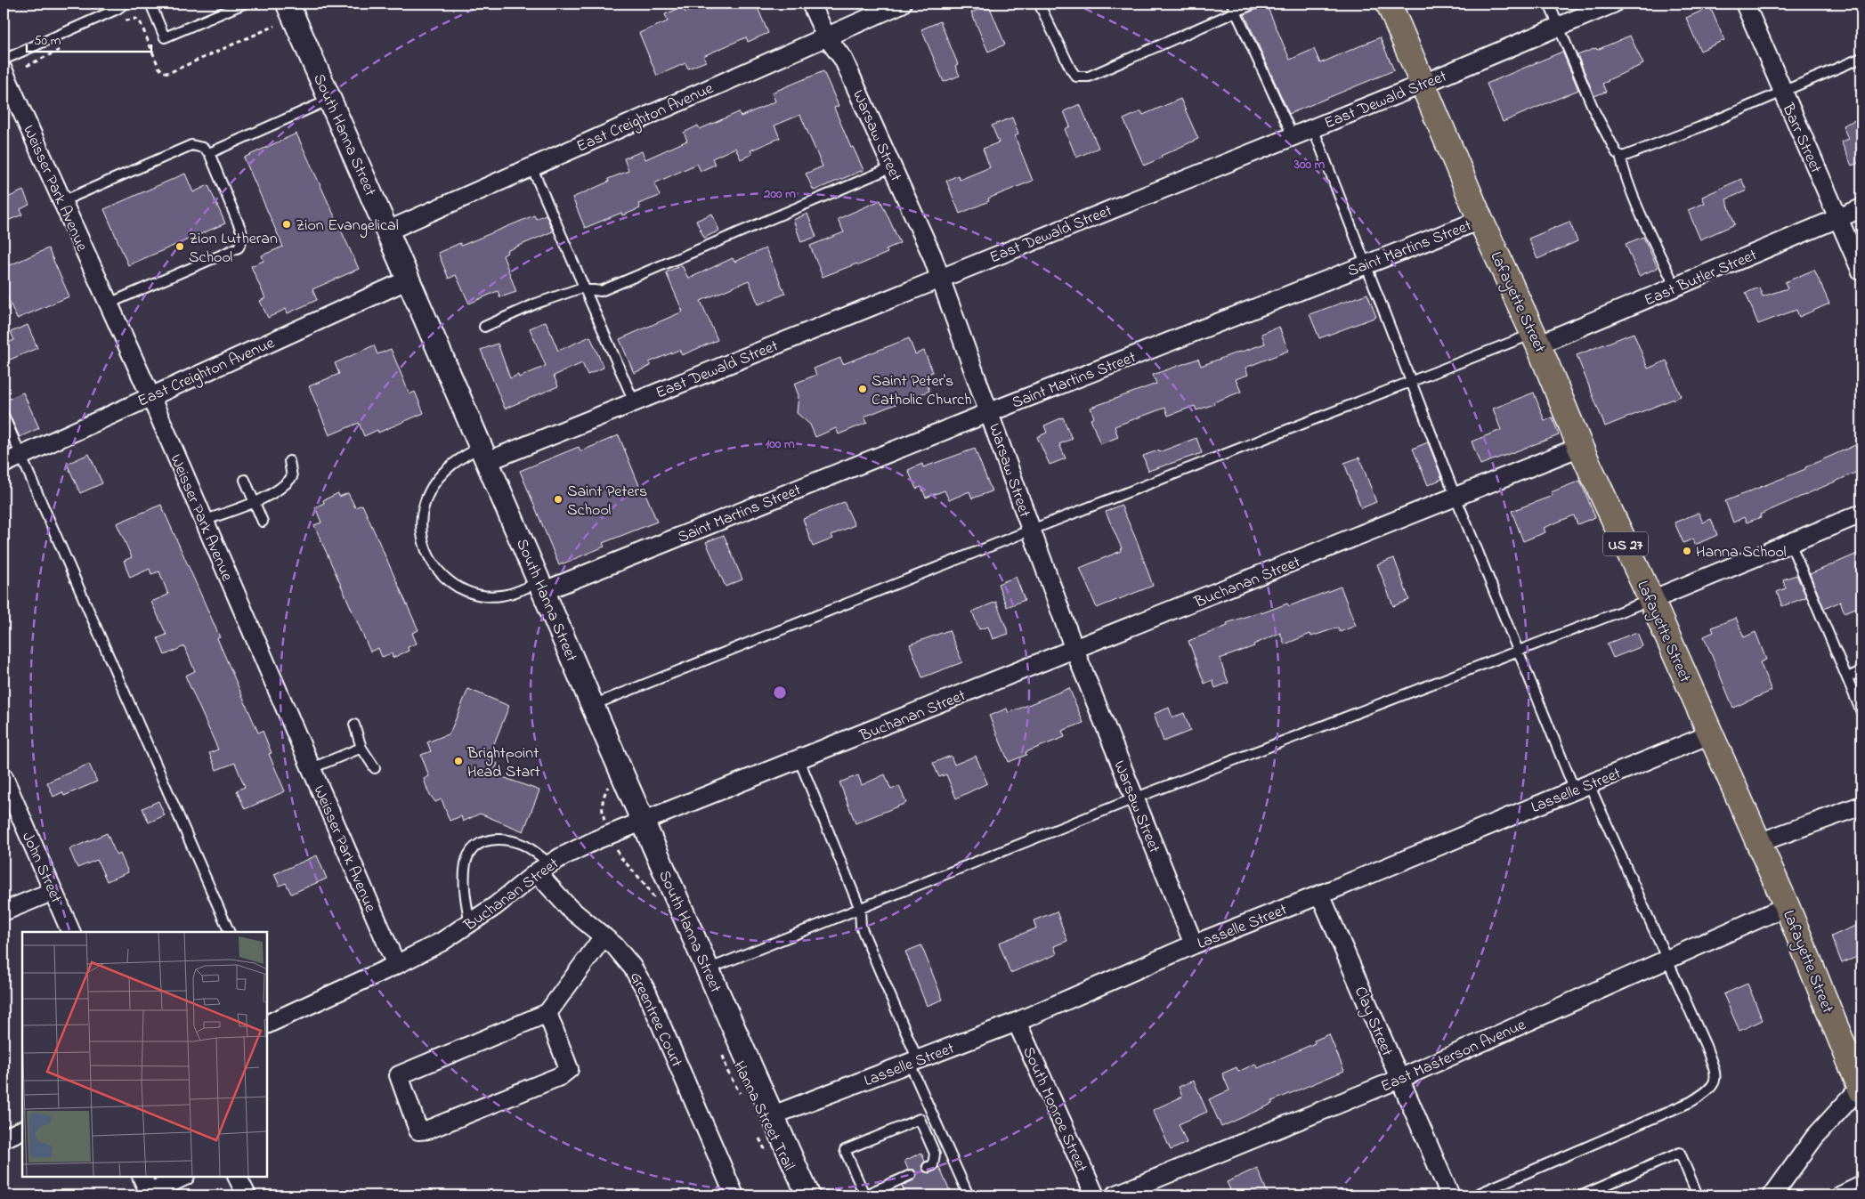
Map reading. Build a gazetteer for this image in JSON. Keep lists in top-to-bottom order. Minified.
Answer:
{"streets":{"highway":["Lafayette Street","US 27"],"street":["East Dewald Street","East Creighton Avenue","South Hanna Street","Warsaw Street","Barr Street","Weisser Park Avenue","Saint Martins Street","East Butler Street","Buchanan Street","Lasselle Street","John Street","Greentree Court","Clay Street","East Masterson Avenue","South Monroe Street"],"path":["Hanna Street Trail"]},"crossings":[["East Dewald Street","South Hanna Street"],["East Dewald Street","Warsaw Street"],["East Dewald Street","Lafayette Street"],["East Creighton Avenue","South Hanna Street"],["East Creighton Avenue","Warsaw Street"],["East Creighton Avenue","Weisser Park Avenue"],["South Hanna Street","Saint Martins Street"],["South Hanna Street","Buchanan Street"],["South Hanna Street","Lasselle Street"],["South Hanna Street","Hanna Street Trail"],["Warsaw Street","Saint Martins Street"],["Warsaw Street","Buchanan Street"],["Warsaw Street","Lasselle Street"],["Barr Street","East Butler Street"],["Weisser Park Avenue","Buchanan Street"],["Saint Martins Street","Lafayette Street"],["East Butler Street","Lafayette Street"],["Lafayette Street","Buchanan Street"],["Lafayette Street","Lasselle Street"],["Lafayette Street","East Masterson Avenue"],["Buchanan Street","Greentree Court"],["Lasselle Street","Clay Street"],["Lasselle Street","South Monroe Street"],["Lasselle Street","Hanna Street Trail"],["Clay Street","East Masterson Avenue"]],"places":["Zion Evangelical","Zion Lutheran School","Saint Peter's Catholic Church","Saint Peters School","Hanna School","Brightpoint Head Start"],"scale_bar":"50 m","rings":["300 m","200 m","100 m"]}
